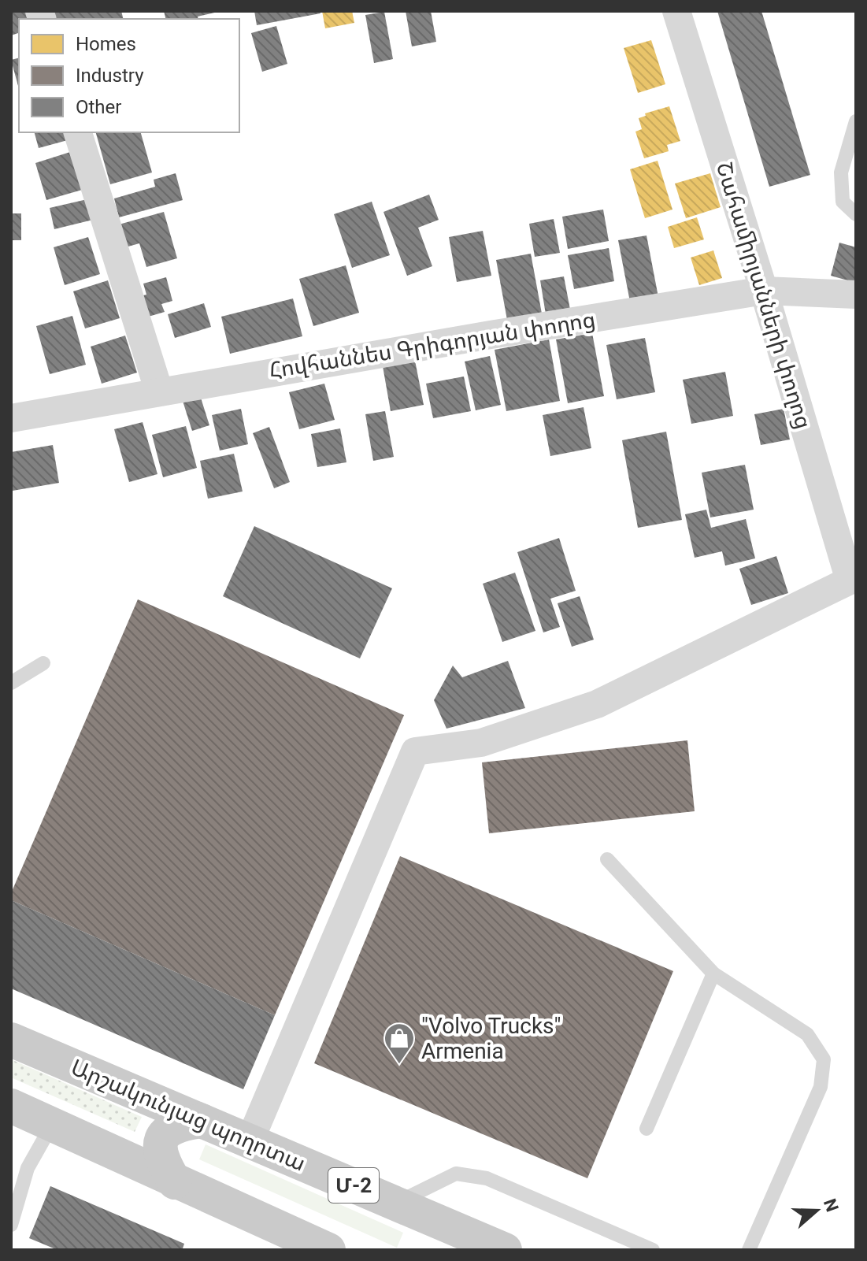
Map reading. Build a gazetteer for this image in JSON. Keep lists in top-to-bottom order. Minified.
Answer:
{"streets":{"main road":["Արշակունյաց պողոտա","Մ-2"],"street":["Շահամիրյանների փողոց","Հովհաննես Գրիգորյան փողոց"]},"crossings":[["Շահամիրյանների փողոց","Հովհաննես Գրիգորյան փողոց"]],"places":{"shop":["\"Volvo Trucks\" Armenia"]},"legend":["Homes","Industry","Other"],"north":"right"}
